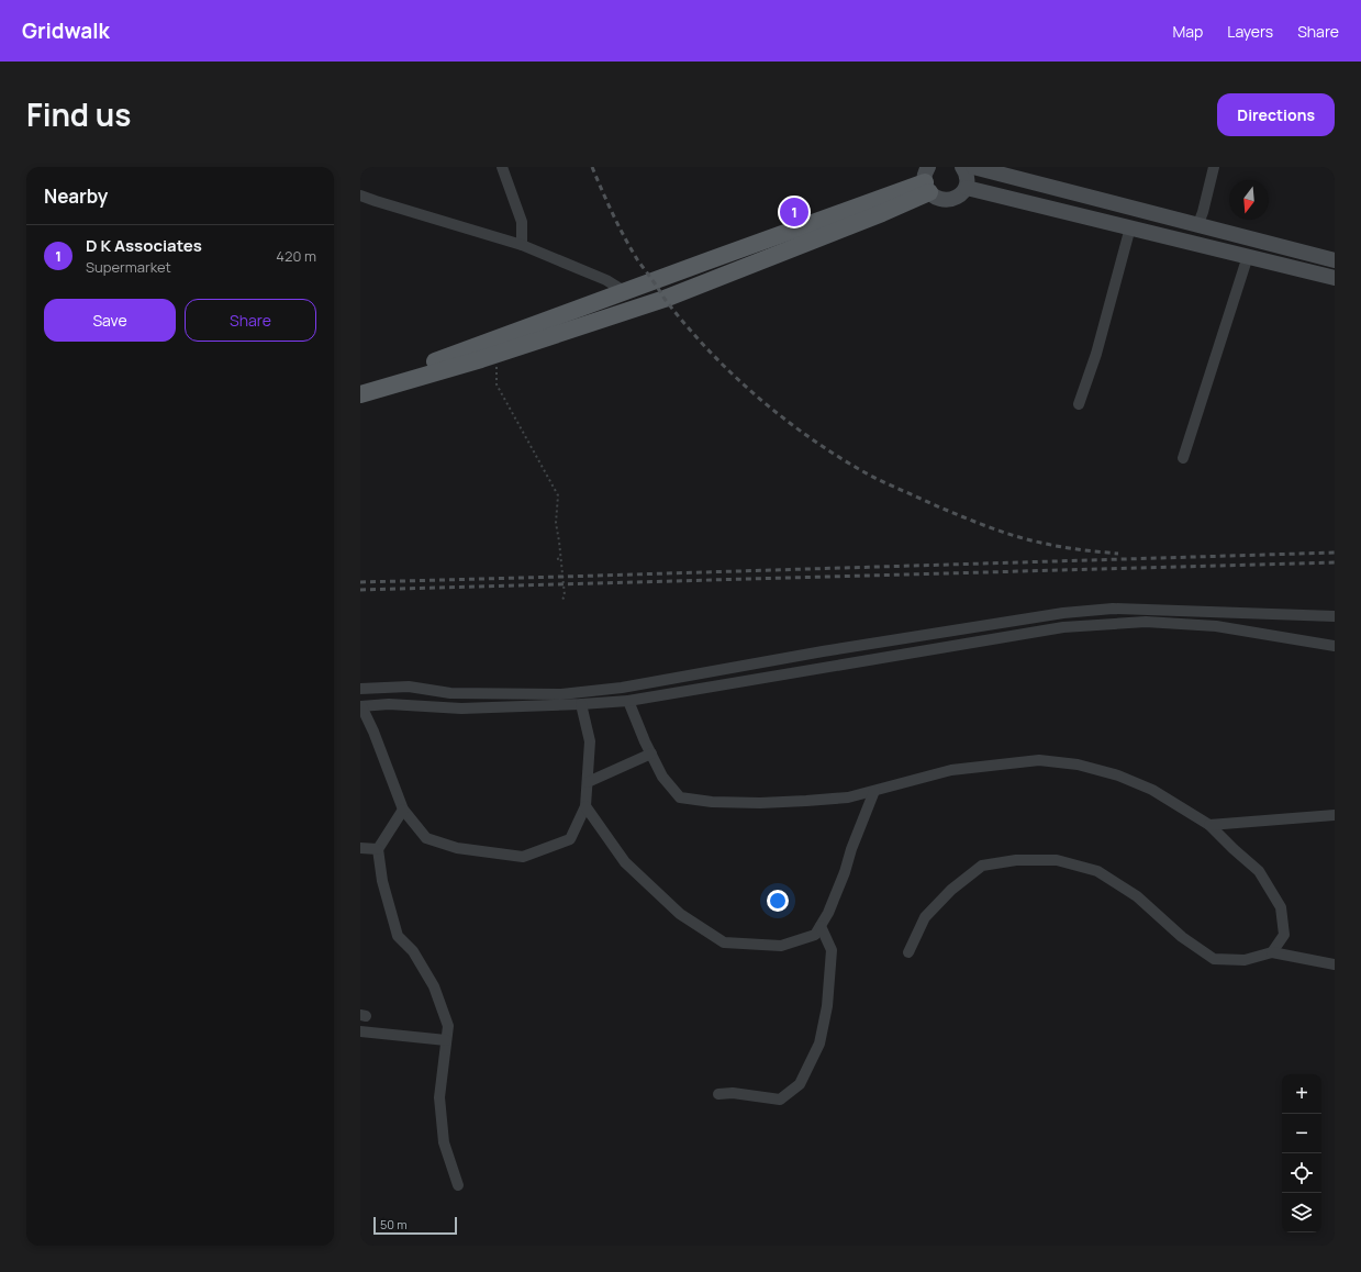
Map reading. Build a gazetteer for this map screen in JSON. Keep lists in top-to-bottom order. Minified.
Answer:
{"scale_bar":"50 m","north":"bottom","page":{"header":"Gridwalk","nav":["Map","Layers","Share"],"title":"Find us","buttons":["Directions",["Save","Share"]],"heading":"Nearby","pins":"1","list":[{"mark":"1","name":"D K Associates","note":"Supermarket","value":"420 m"}],"map_buttons":["+","−"],"scale":"50 m"}}
